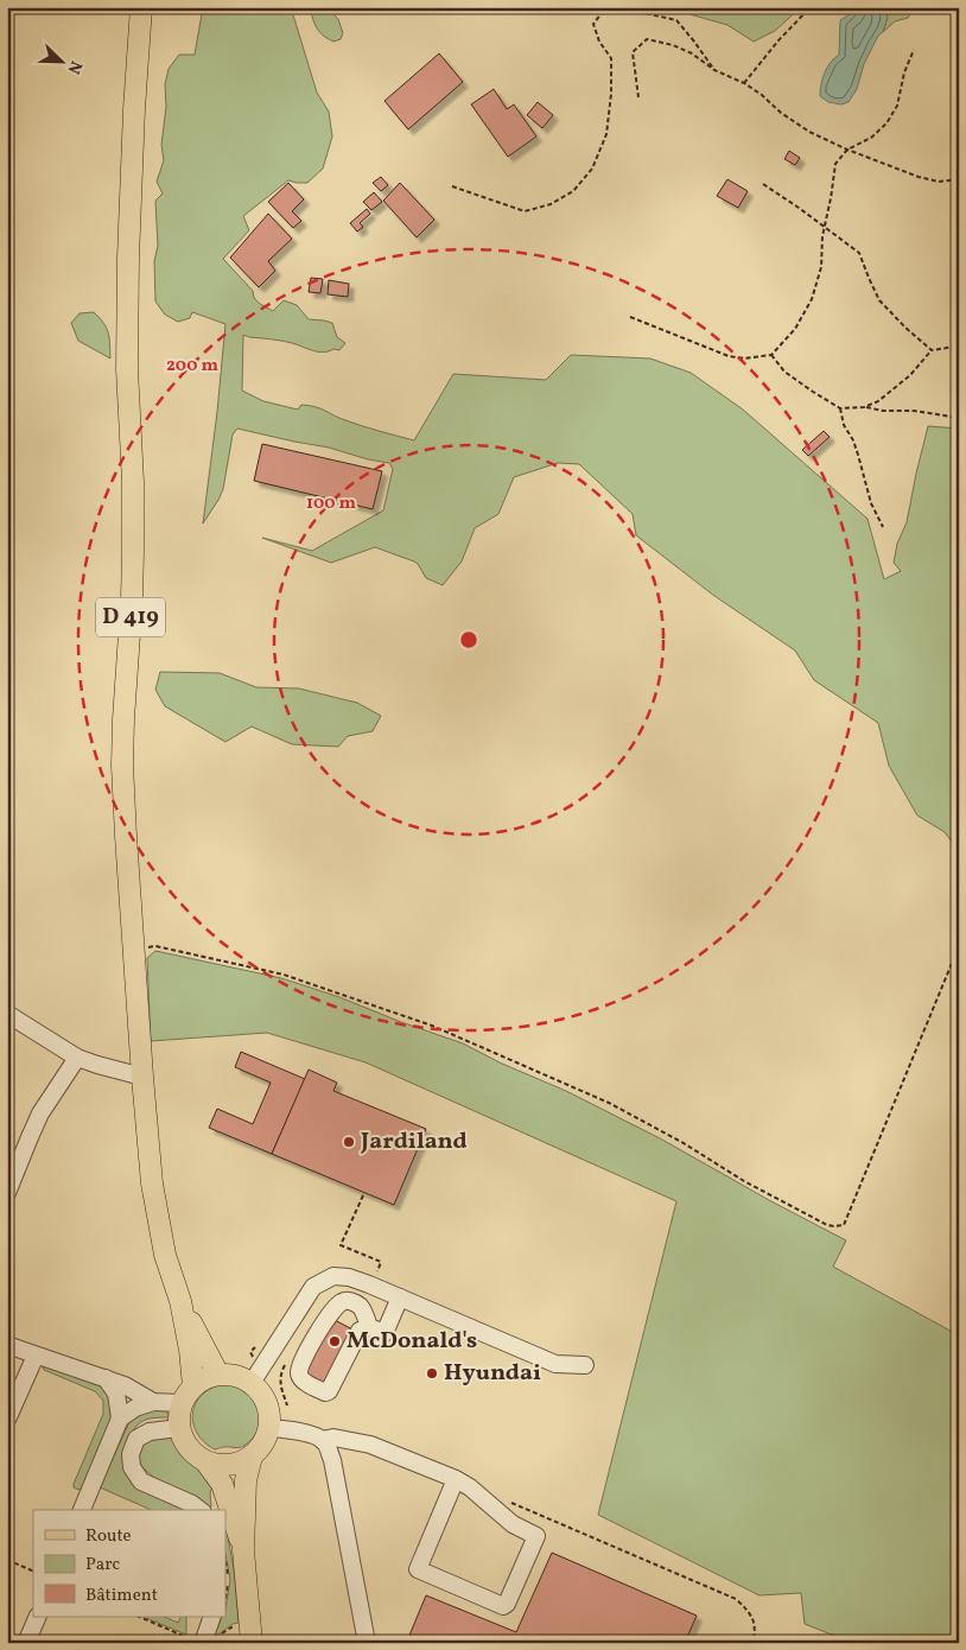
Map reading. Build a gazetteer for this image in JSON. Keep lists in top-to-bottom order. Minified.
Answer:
{"streets":{"main road":["D 419"]},"places":["Jardiland","McDonald's","Hyundai"],"legend":["Route","Parc","Bâtiment"],"north":"bottom right","rings":["200 m","100 m"]}
